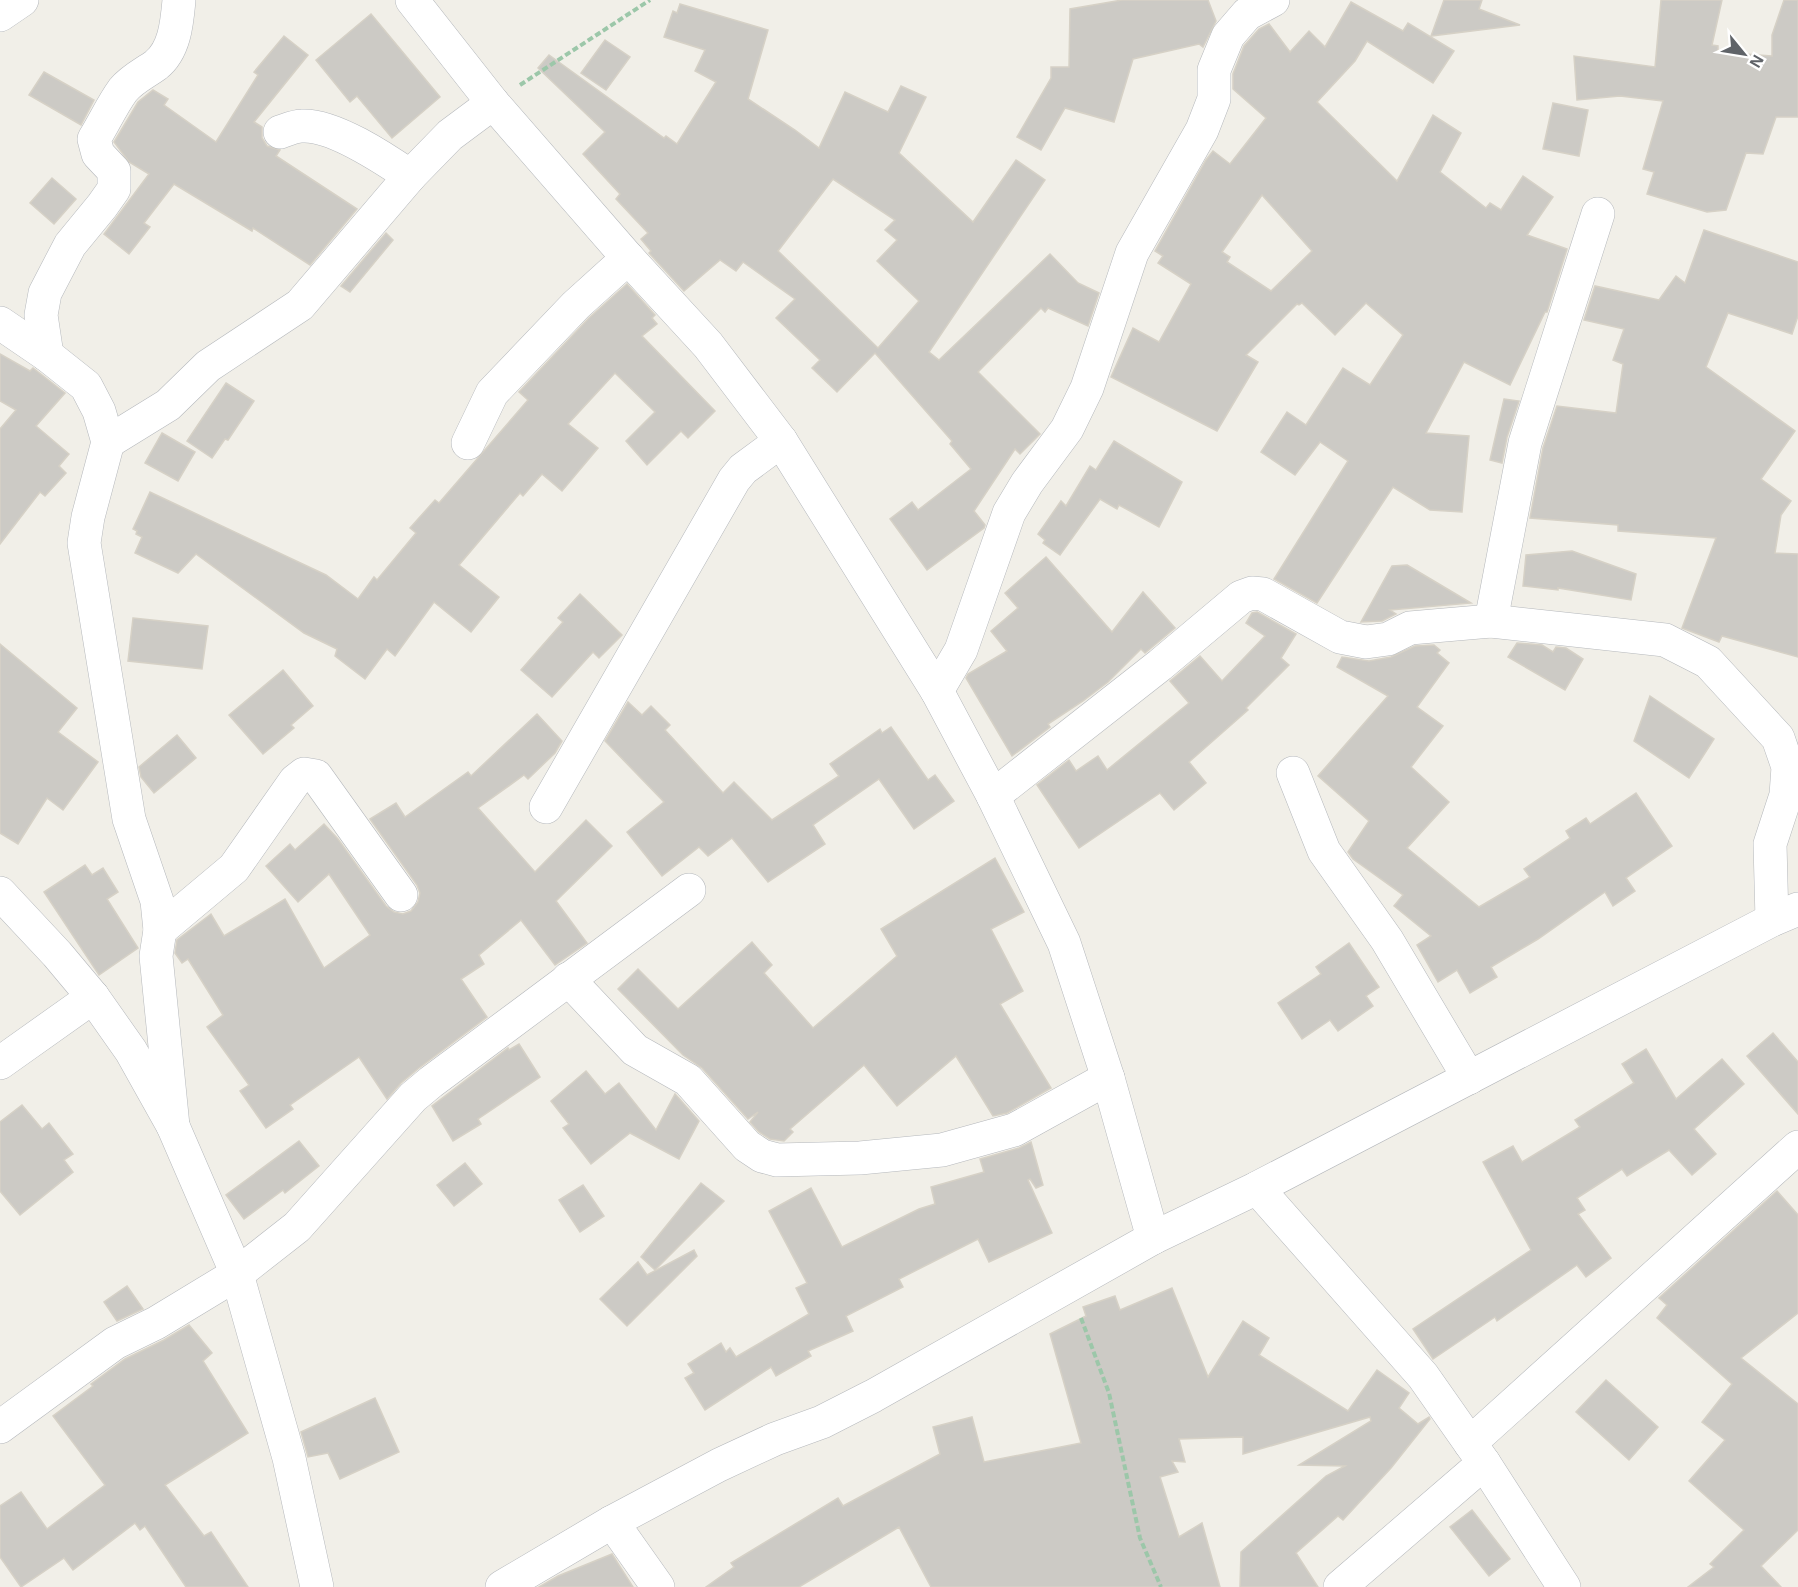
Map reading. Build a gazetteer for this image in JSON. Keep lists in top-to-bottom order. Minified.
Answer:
{"north":"bottom right"}
